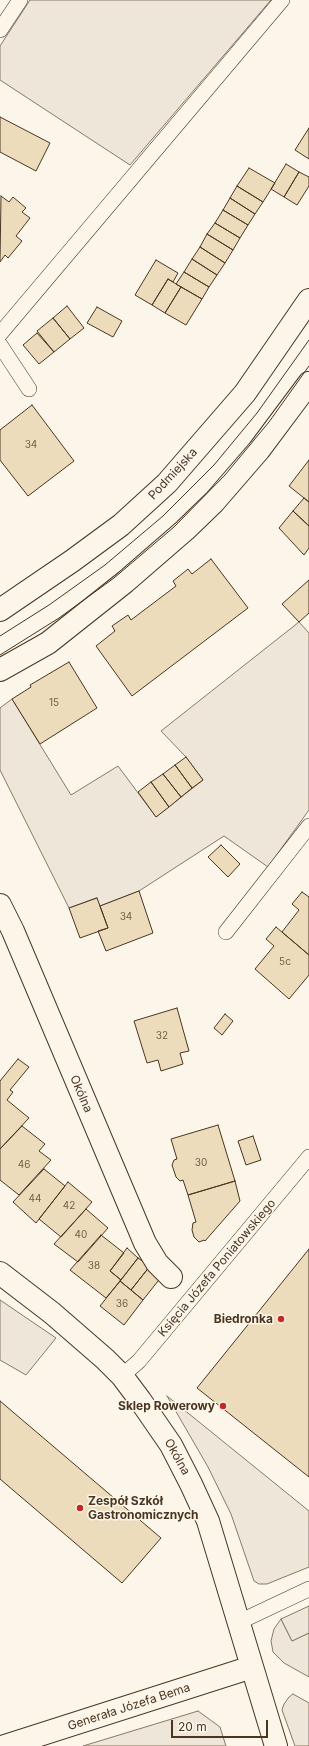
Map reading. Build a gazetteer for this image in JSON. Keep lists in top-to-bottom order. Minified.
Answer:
{"streets":{"street":["Podmiejska","Okólna","Generała Józefa Bema"],"lane":["Księcia Józefa Poniatowskiego"]},"crossings":[["Okólna","Księcia Józefa Poniatowskiego"],["Okólna","Generała Józefa Bema"]],"places":["Biedronka","Sklep Rowerowy","Zespół Szkół Gastronomicznych"],"house_numbers":["34","15","34","5c","32","30","46","44","42","40","38","36"],"scale_bar":"20 m"}
